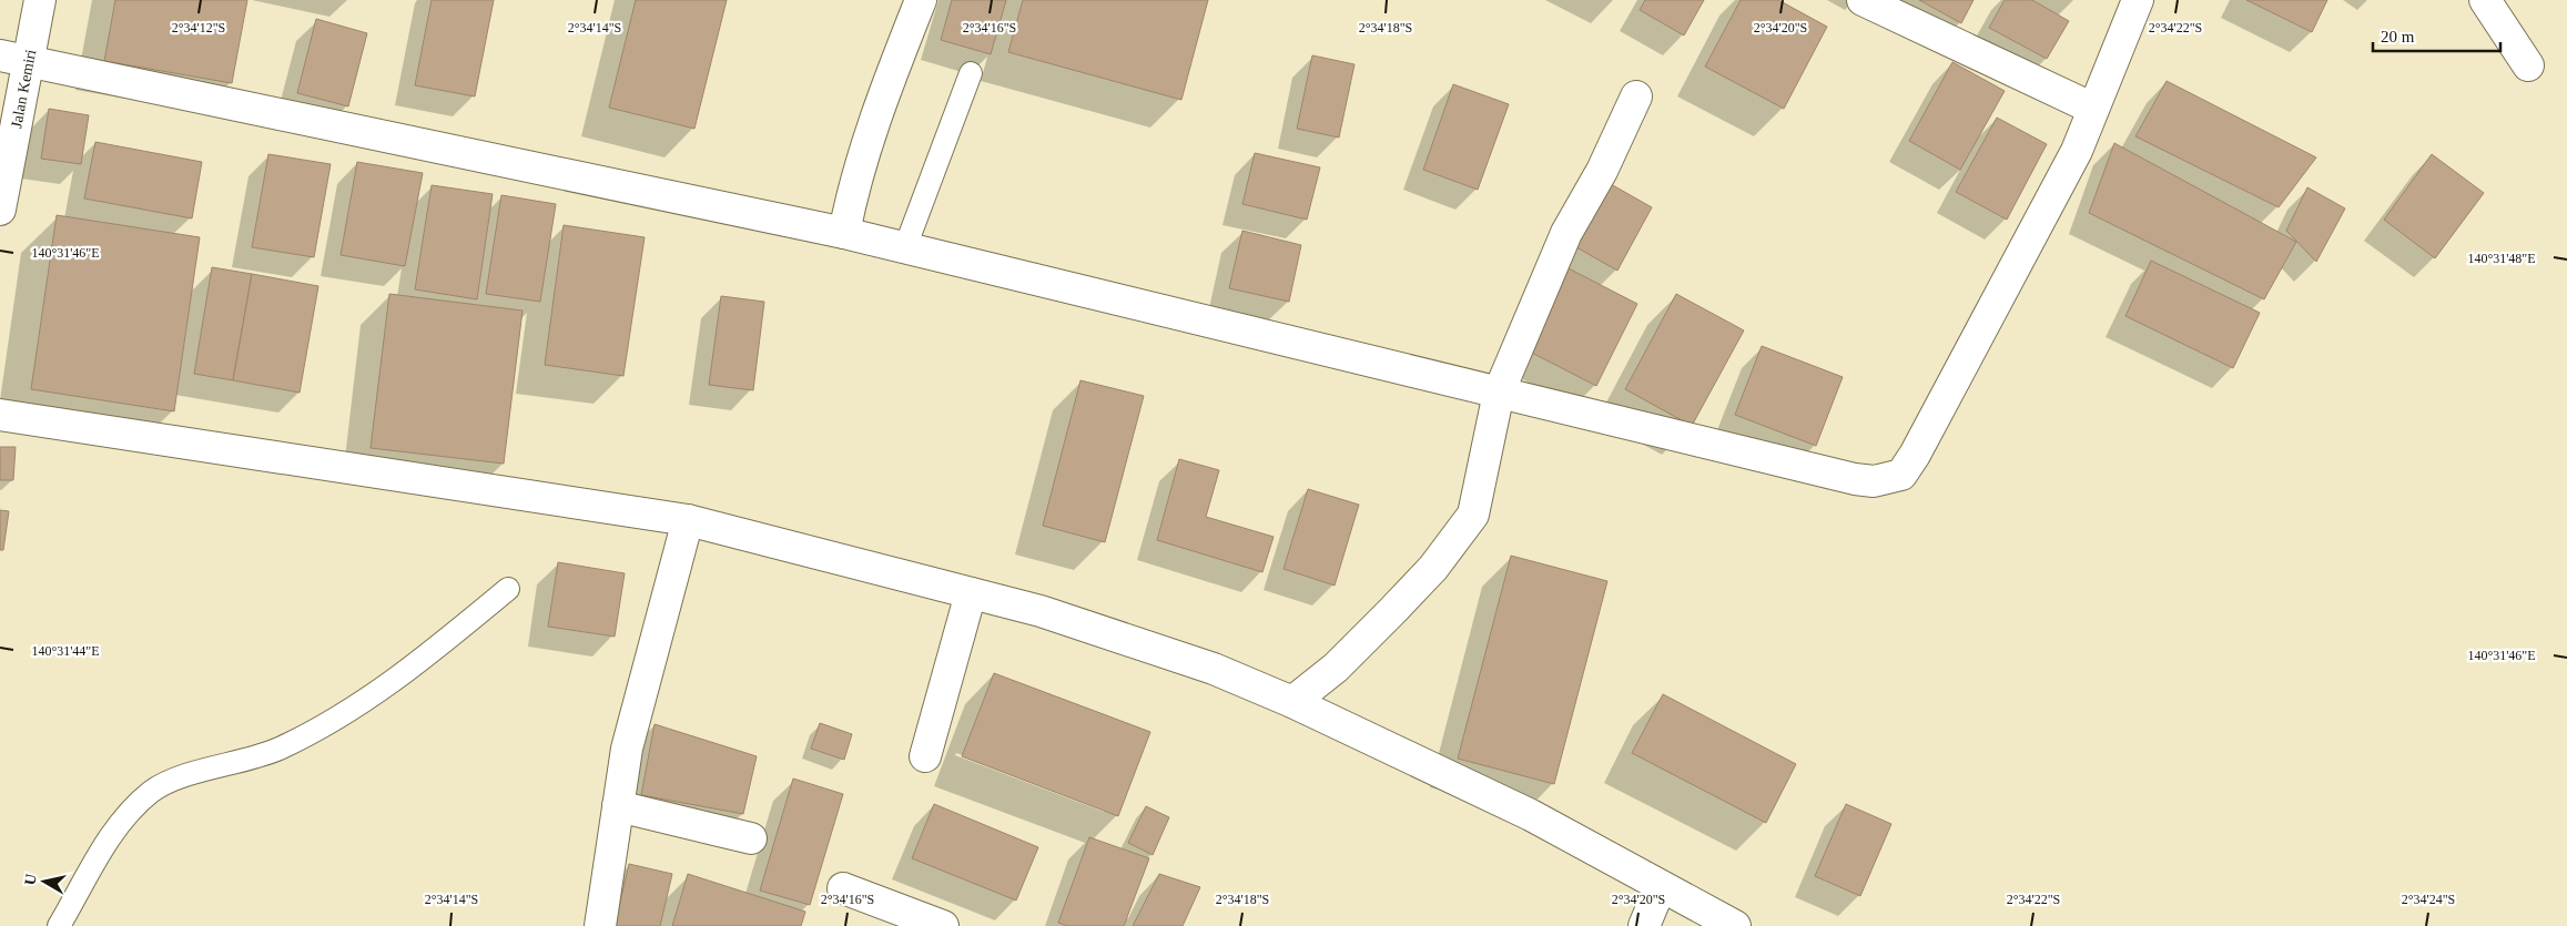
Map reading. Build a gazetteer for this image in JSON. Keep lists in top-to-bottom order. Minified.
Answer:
{"streets":{"main road":["Jalan Kemiri"]},"scale_bar":"20 m","north":"left","coordinates":["2°34'12\"S","2°34'14\"S","2°34'16\"S","2°34'18\"S","2°34'20\"S","2°34'22\"S","140°31'46\"E","140°31'48\"E","140°31'44\"E","2°34'24\"S"]}
